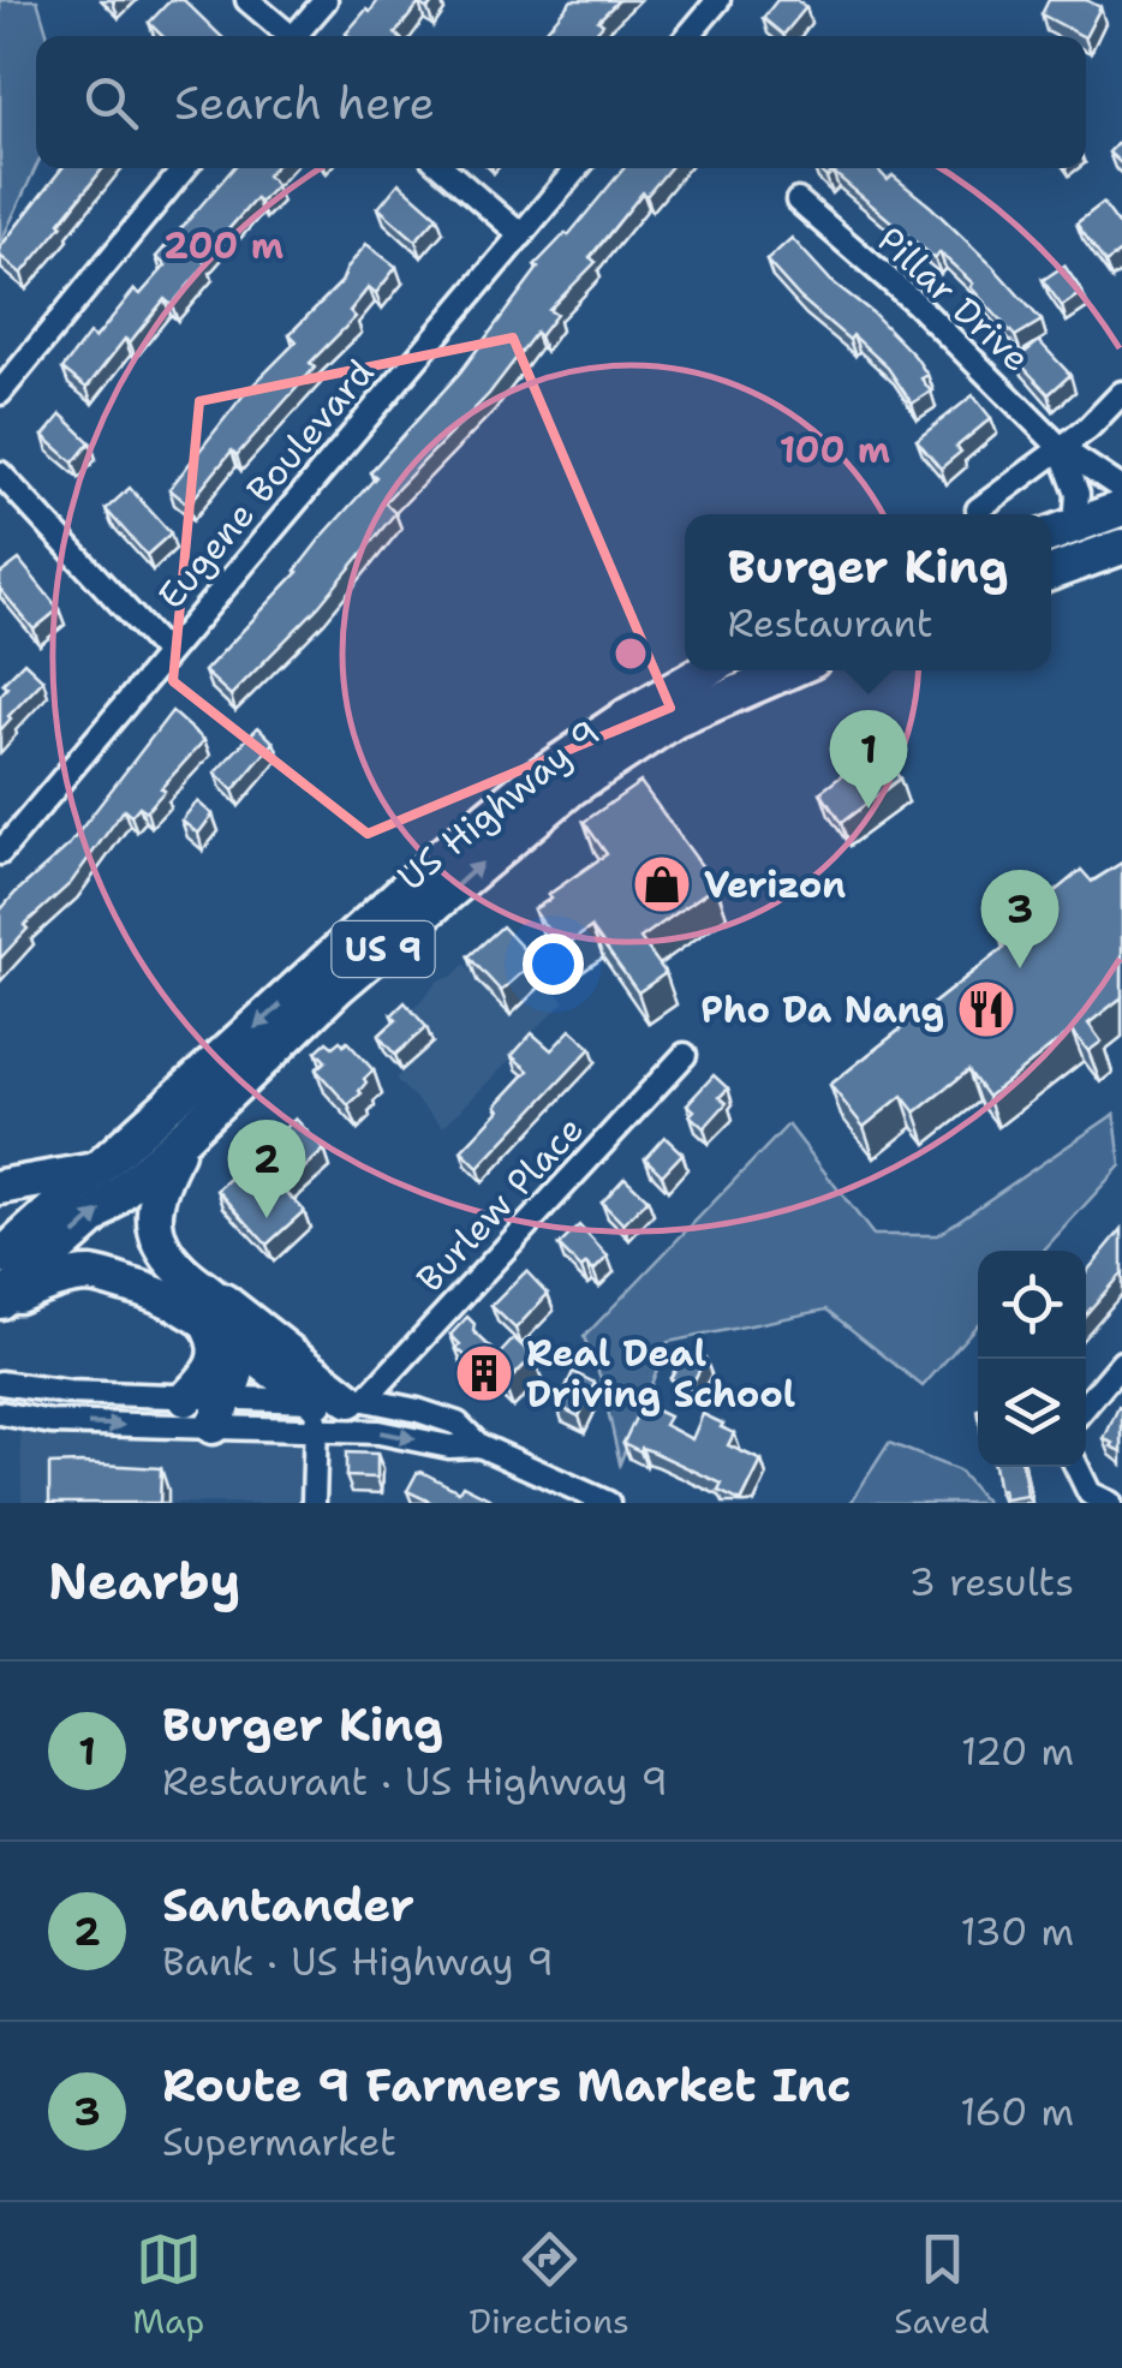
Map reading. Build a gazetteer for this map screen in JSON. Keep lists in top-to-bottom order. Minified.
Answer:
{"streets":{"highway":["US Highway 9","US 9"],"street":["Pillar Drive","Eugene Boulevard","Burlew Place"]},"places":{"shop":["Verizon"],"restaurant":["Pho Da Nang"],"building":["Real Deal Driving School"]},"page":{"search":"Search here","popup":["Burger King","Restaurant"],"pins":["1","3","2"],"heading":["Nearby","3 results"],"list":[{"mark":"1","name":"Burger King","note":"Restaurant · US Highway 9","value":"120 m"},{"mark":"2","name":"Santander","note":"Bank · US Highway 9","value":"130 m"},{"mark":"3","name":"Route 9 Farmers Market Inc","note":"Supermarket","value":"160 m"}],"nav":["Map","Directions","Saved"]},"rings":["200 m","100 m"]}
